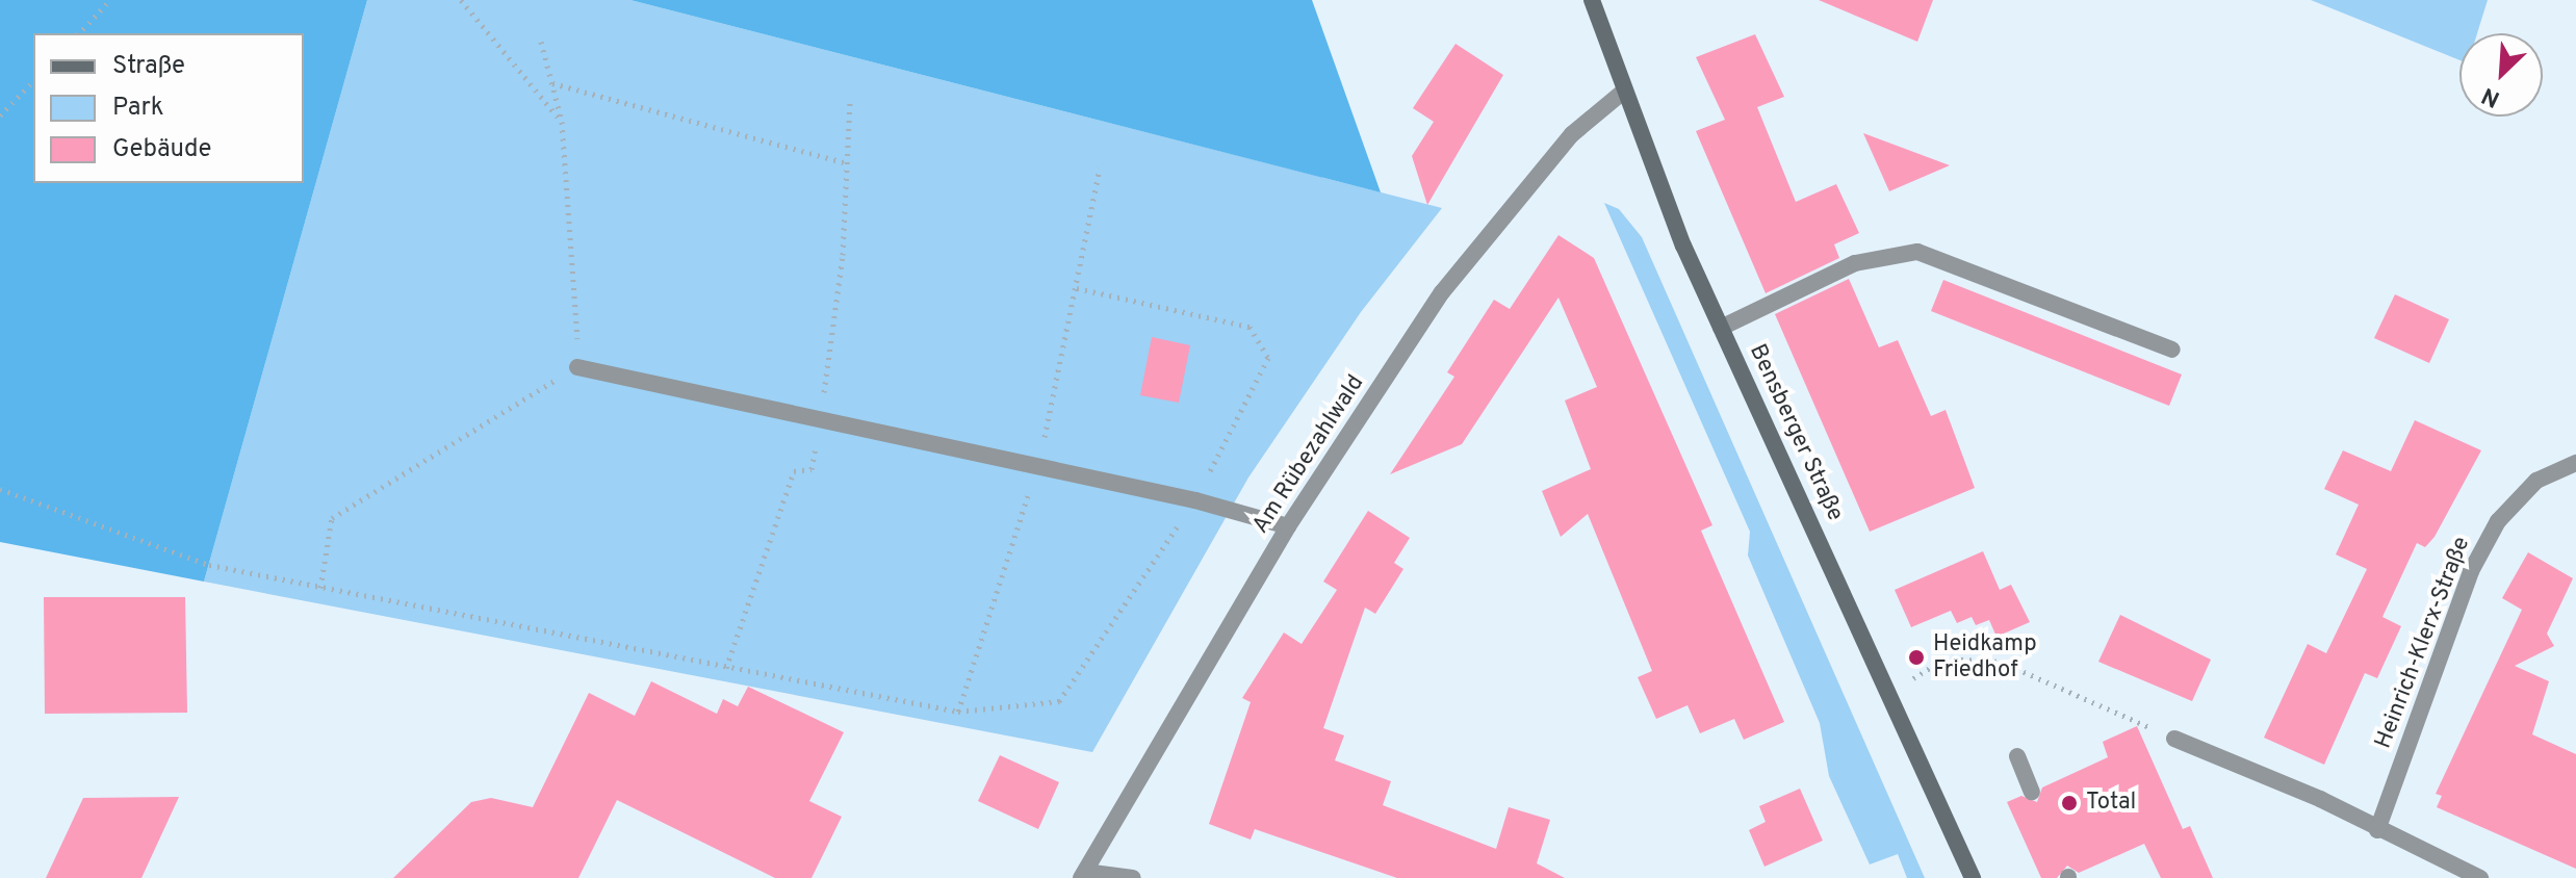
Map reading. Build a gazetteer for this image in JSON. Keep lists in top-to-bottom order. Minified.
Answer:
{"streets":{"main road":["Bensberger Straße"],"street":["Am Rübezahlwald","Heinrich-Klerx-Straße"]},"crossings":[["Bensberger Straße","Am Rübezahlwald"]],"places":["Heidkamp Friedhof","Total"],"legend":["Straße","Park","Gebäude"],"north":"bottom left"}
